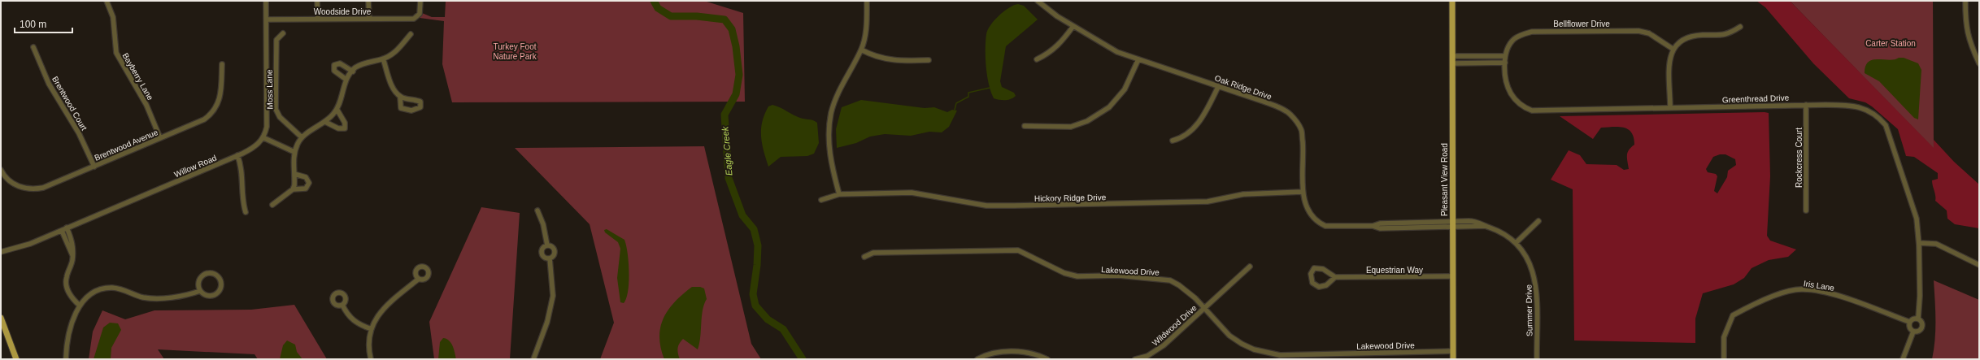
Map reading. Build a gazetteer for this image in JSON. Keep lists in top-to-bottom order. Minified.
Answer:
{"streets":{"main road":["Pleasant View Road"],"street":["Woodside Drive","Bellflower Drive","Bayberry Lane","Oak Ridge Drive","Moss Lane","Greenthread Drive","Brentwood Court","Brentwood Avenue","Rockcress Court","Willow Road","Hickory Ridge Drive","Equestrian Way","Lakewood Drive","Iris Lane","Summer Drive","Wildwood Drive"]},"crossings":[["Bellflower Drive","Greenthread Drive"],["Bayberry Lane","Brentwood Avenue"],["Oak Ridge Drive","Pleasant View Road"],["Oak Ridge Drive","Hickory Ridge Drive"],["Oak Ridge Drive","Summer Drive"],["Greenthread Drive","Rockcress Court"],["Greenthread Drive","Iris Lane"],["Brentwood Court","Brentwood Avenue"],["Pleasant View Road","Equestrian Way"],["Pleasant View Road","Lakewood Drive"],["Pleasant View Road","Summer Drive"],["Lakewood Drive","Wildwood Drive"]],"water":["Eagle Creek"],"parks":["Carter Station","Turkey Foot Nature Park"],"scale_bar":"100 m"}
